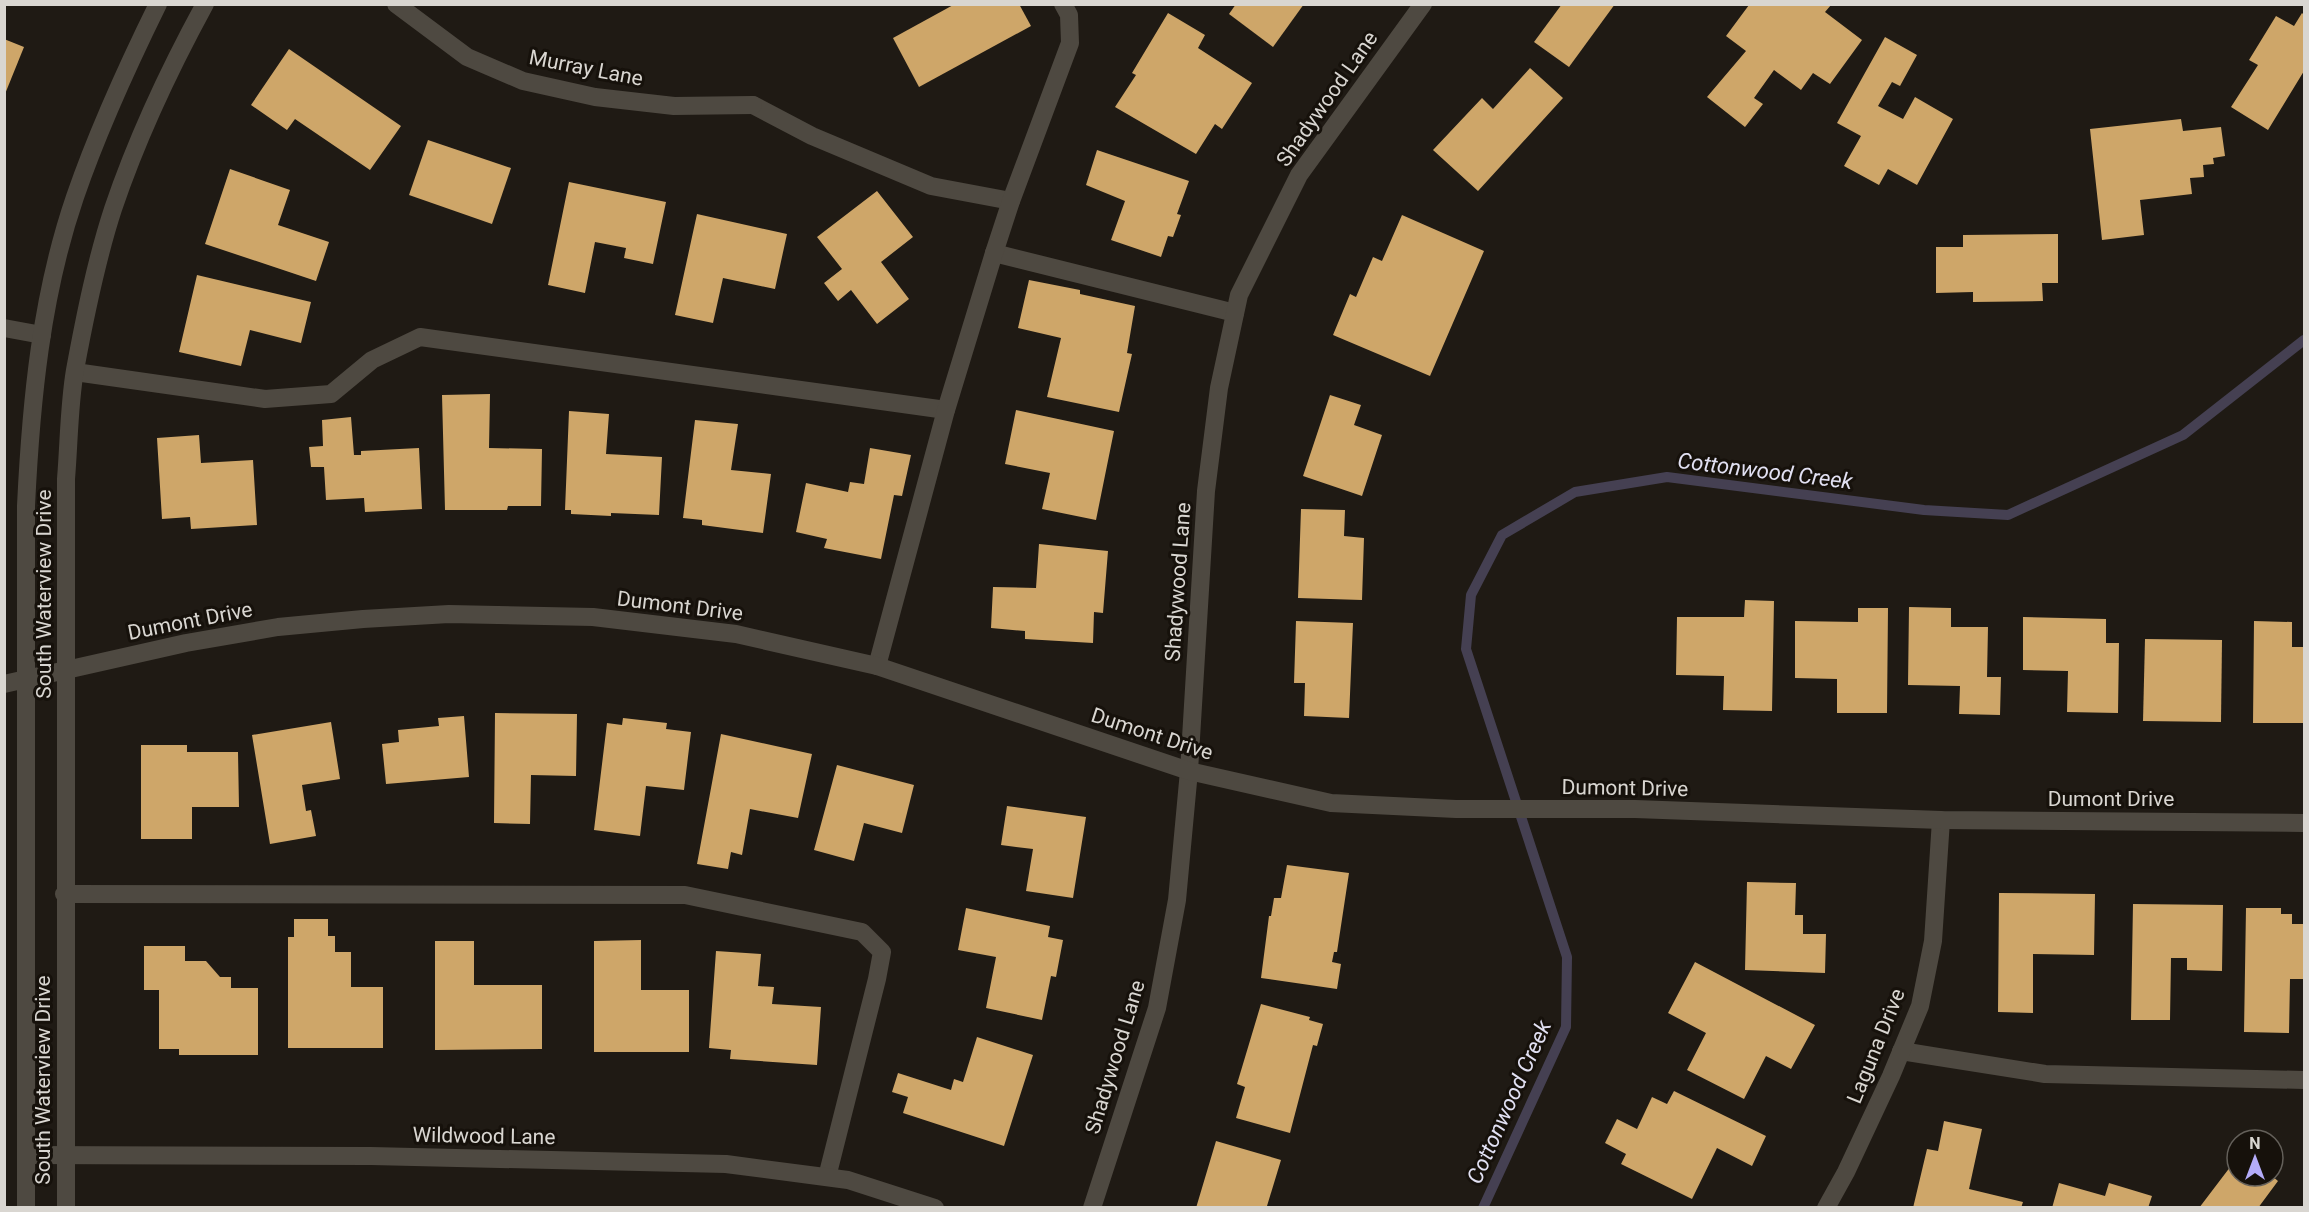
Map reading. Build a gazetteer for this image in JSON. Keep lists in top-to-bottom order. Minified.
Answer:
{"streets":{"street":["Murray Lane","Shadywood Lane","South Waterview Drive","Dumont Drive","Laguna Drive","Wildwood Lane"]},"crossings":[["Shadywood Lane","Dumont Drive"],["South Waterview Drive","Dumont Drive"],["South Waterview Drive","Wildwood Lane"],["Dumont Drive","Laguna Drive"]],"water":["Cottonwood Creek"],"north":"top"}
